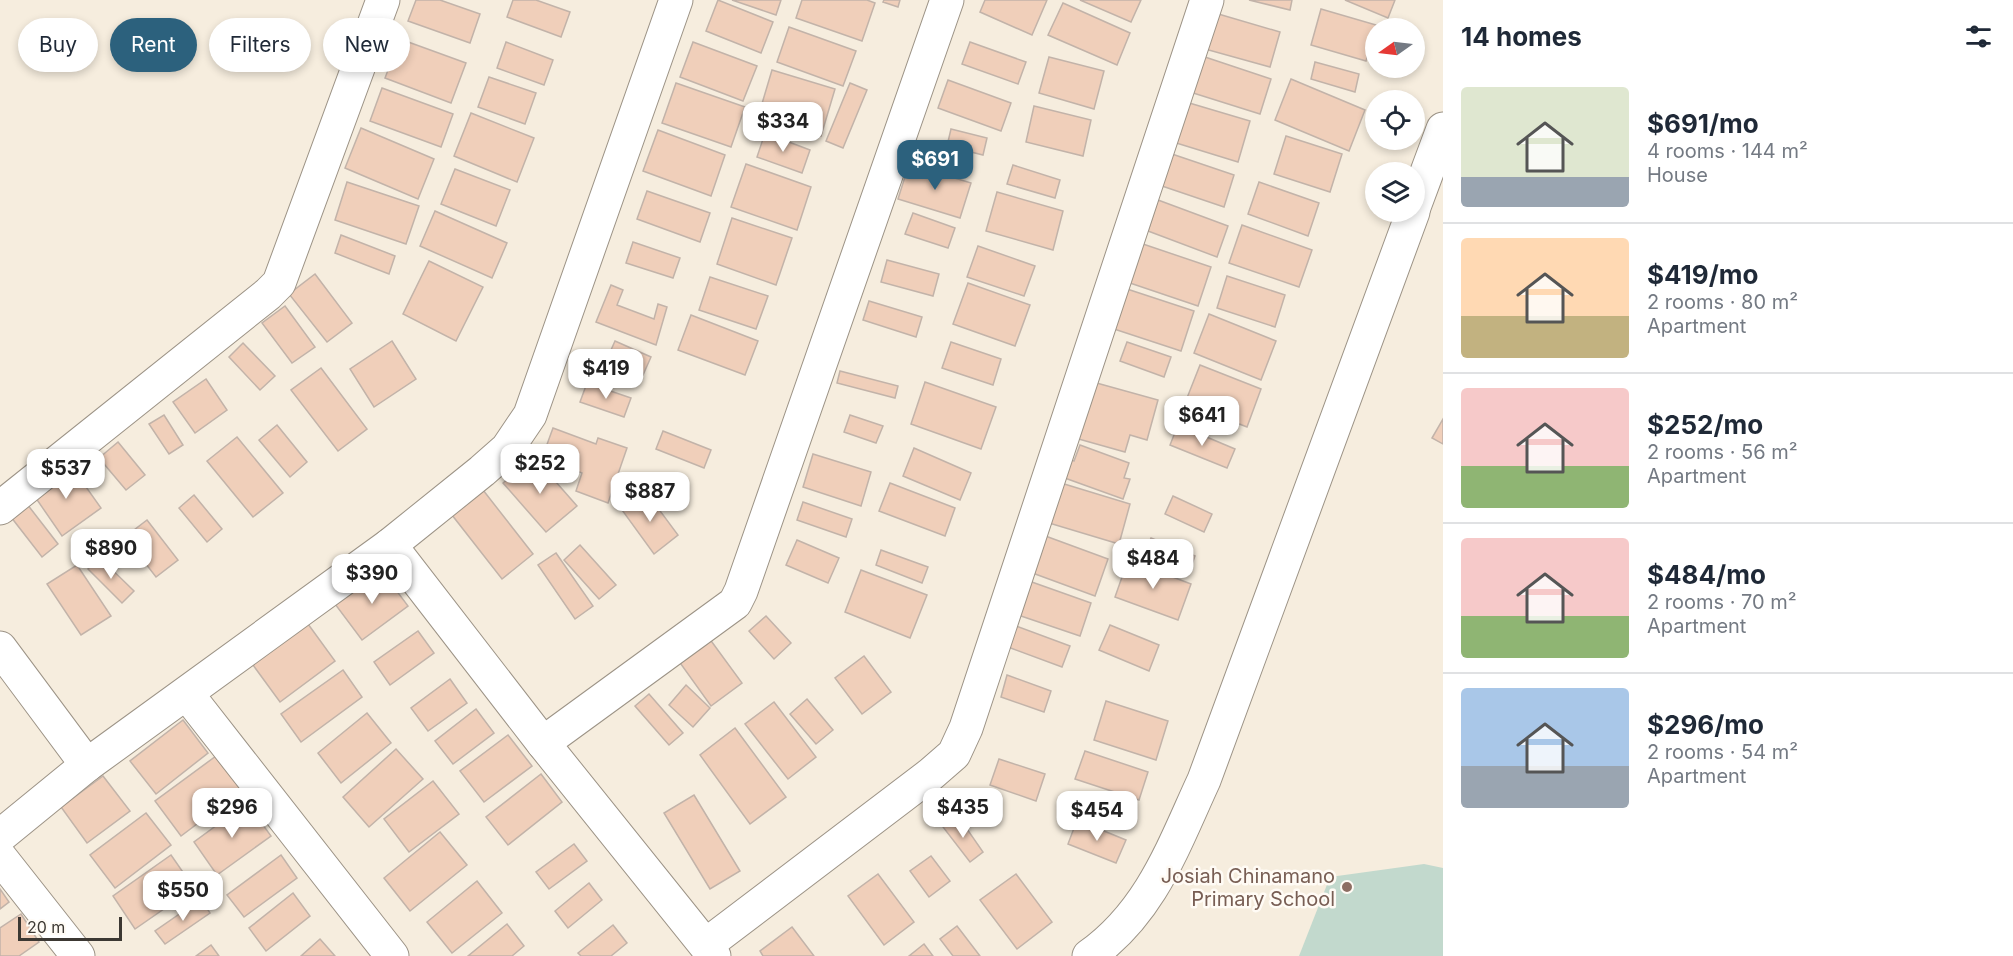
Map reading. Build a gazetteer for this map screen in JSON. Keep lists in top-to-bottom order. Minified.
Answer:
{"places":["Josiah Chinamano Primary School"],"scale_bar":"20 m","north":"left","page":{"heading":"14 homes","chip":["Buy","Rent","Filters","New"],"list":[{"name":"$691/mo","note":"4 rooms · 144 m² · House"},{"name":"$419/mo","note":"2 rooms · 80 m² · Apartment"},{"name":"$252/mo","note":"2 rooms · 56 m² · Apartment"},{"name":"$484/mo","note":"2 rooms · 70 m² · Apartment"},{"name":"$296/mo","note":"2 rooms · 54 m² · Apartment"}],"price":["$334","$691","$419","$641","$252","$537","$887","$890","$484","$390","$296","$435","$454","$550"],"scale":"20 m"}}
